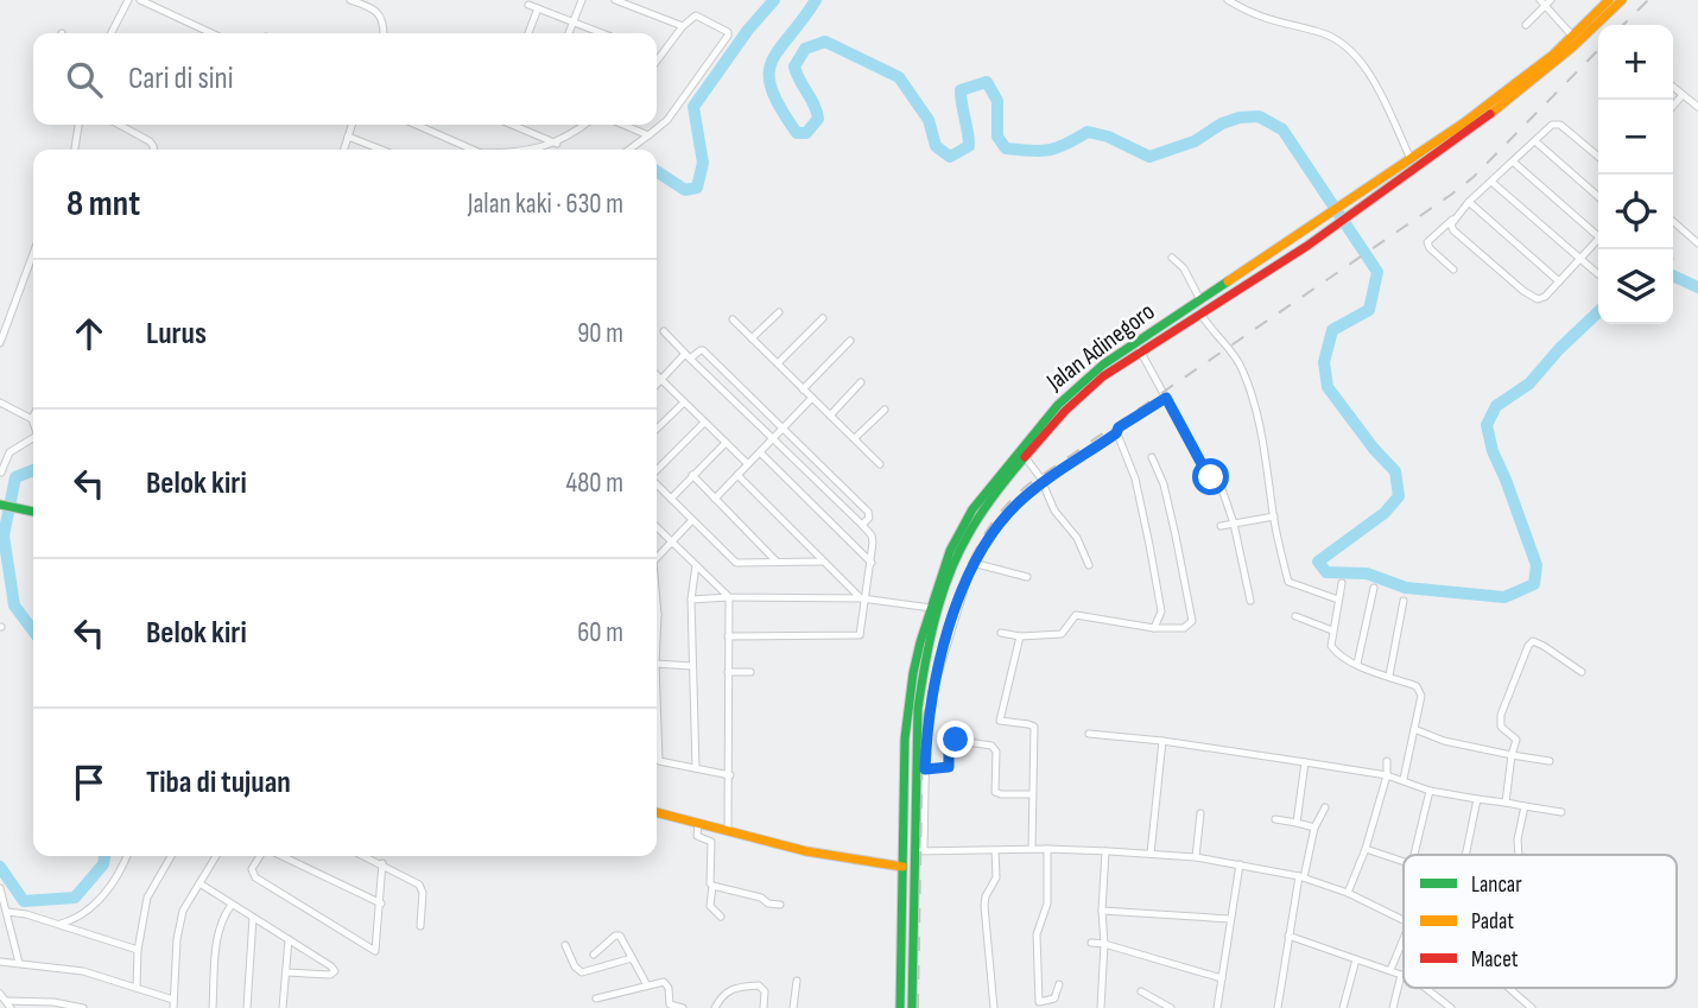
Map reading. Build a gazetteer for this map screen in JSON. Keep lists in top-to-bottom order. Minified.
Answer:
{"streets":{"main road":["Jalan Adinegoro"]},"legend":["Lancar","Padat","Macet"],"page":{"map_buttons":["+","−"],"search":"Cari di sini","heading":["8 mnt","Jalan kaki · 630 m"],"list":[["Lurus","90 m"],["Belok kiri","480 m"],["Belok kiri","60 m"],"Tiba di tujuan"]}}
